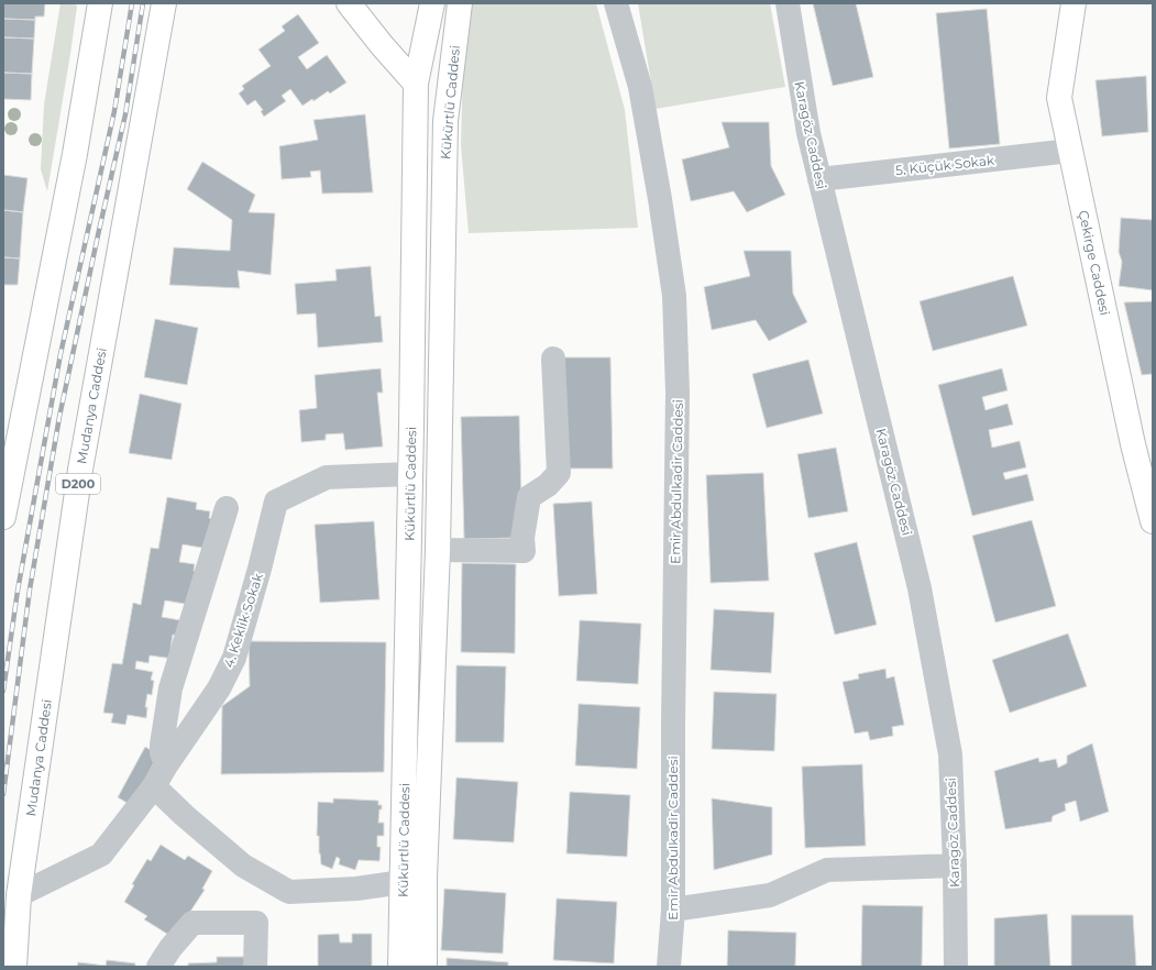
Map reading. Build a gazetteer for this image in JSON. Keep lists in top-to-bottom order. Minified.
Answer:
{"streets":{"main road":["Kükürtlü Caddesi","Çekirge Caddesi","Mudanya Caddesi","D200"],"street":["Karagöz Caddesi","5. Küçük Sokak","Emir Abdulkadir Caddesi","4. Keklik Sokak"]},"crossings":[["Kükürtlü Caddesi","4. Keklik Sokak"],["Karagöz Caddesi","5. Küçük Sokak"],["5. Küçük Sokak","Çekirge Caddesi"],["Mudanya Caddesi","4. Keklik Sokak"]]}
